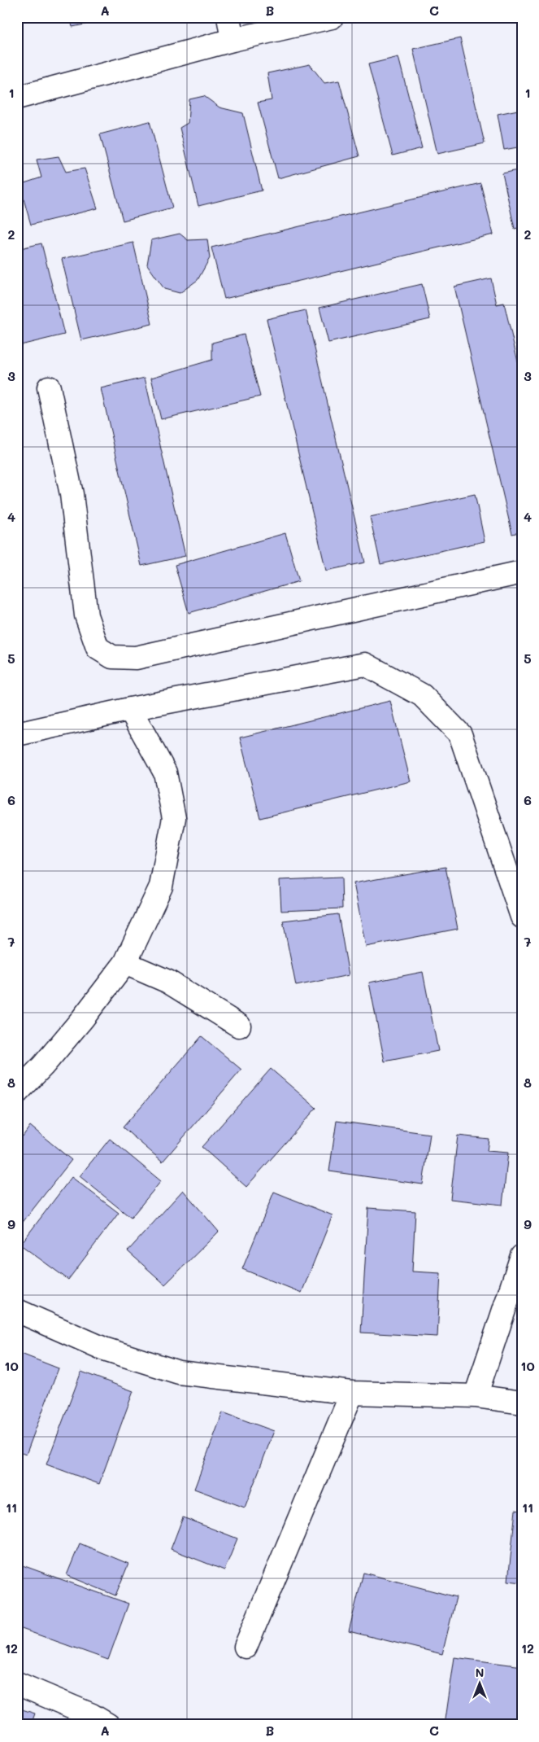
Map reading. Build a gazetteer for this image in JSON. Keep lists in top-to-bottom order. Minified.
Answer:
{"north":"top","grid":{"columns":["A","B","C"],"rows":["1","2","3","4","5","6","7","8","9","10","11","12"]}}
